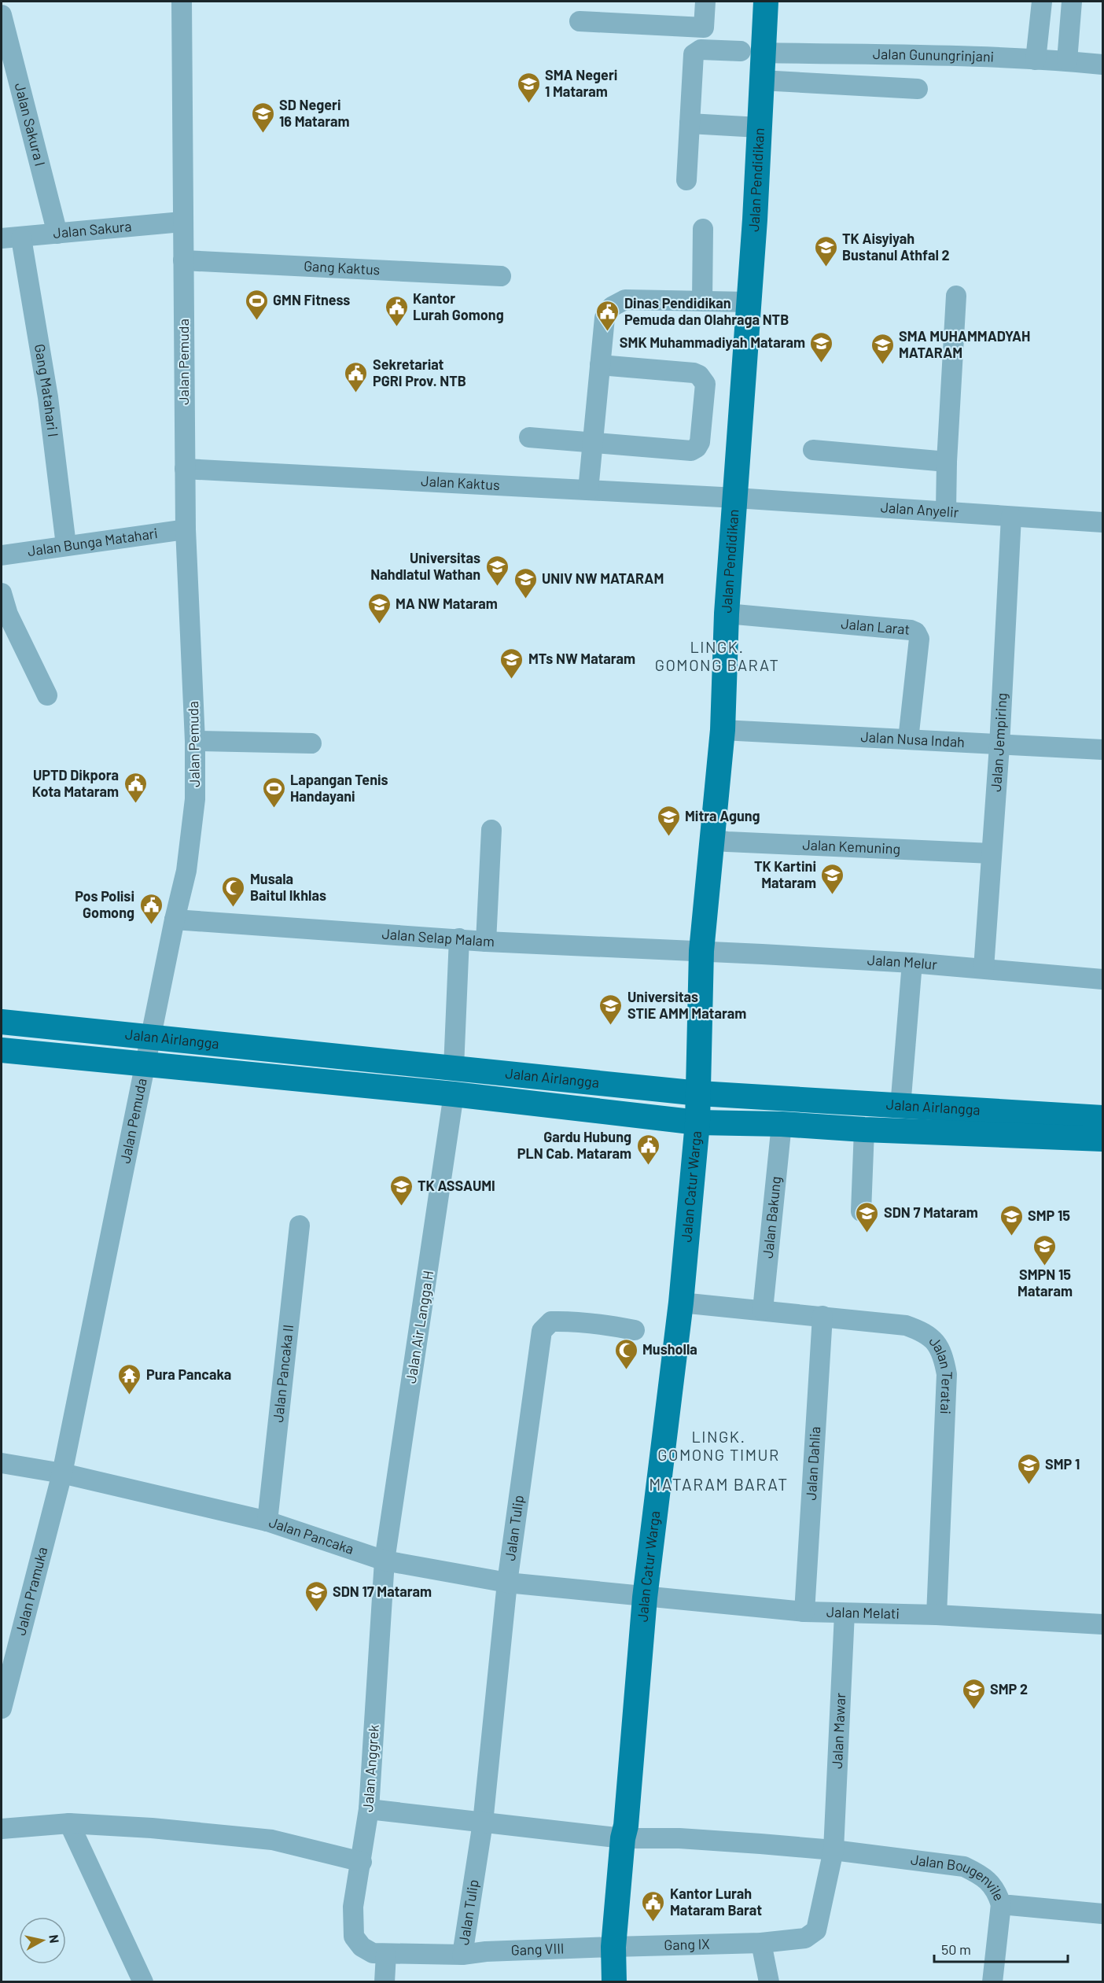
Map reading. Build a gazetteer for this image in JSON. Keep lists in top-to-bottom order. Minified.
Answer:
{"streets":{"main road":["Jalan Pendidikan","Jalan Airlangga","Jalan Catur Warga"],"street":["Jalan Gunungrinjani","Jalan Sakura I","Jalan Sakura","Gang Kaktus","Jalan Pemuda","Gang Matahari I","Jalan Kaktus","Jalan Anyelir","Jalan Bunga Matahari","Jalan Larat","Jalan Nusa Indah","Jalan Jempiring","Jalan Kemuning","Jalan Selap Malam","Jalan Melur","Jalan Bakung","Jalan Air Langga H","Jalan Pancaka II","Jalan Teratai","Jalan Dahlia","Jalan Tulip","Jalan Pancaka","Jalan Pramuka","Jalan Melati","Jalan Mawar","Jalan Anggrek","Jalan Bougenvile","Gang IX","Gang VIII"]},"crossings":[["Jalan Gunungrinjani","Jalan Pendidikan"],["Jalan Sakura I","Jalan Sakura"],["Jalan Pendidikan","Jalan Kaktus"],["Jalan Pendidikan","Jalan Anyelir"],["Jalan Pendidikan","Jalan Larat"],["Jalan Pendidikan","Jalan Nusa Indah"],["Jalan Pendidikan","Jalan Kemuning"],["Jalan Pendidikan","Jalan Selap Malam"],["Jalan Pendidikan","Jalan Melur"],["Jalan Pendidikan","Jalan Airlangga"],["Jalan Pendidikan","Jalan Catur Warga"],["Jalan Sakura","Jalan Pemuda"],["Jalan Sakura","Gang Matahari I"],["Gang Kaktus","Jalan Pemuda"],["Jalan Pemuda","Jalan Kaktus"],["Jalan Pemuda","Jalan Bunga Matahari"],["Jalan Pemuda","Jalan Selap Malam"],["Jalan Pemuda","Jalan Airlangga"],["Jalan Pemuda","Jalan Pancaka"],["Jalan Pemuda","Jalan Pramuka"],["Gang Matahari I","Jalan Bunga Matahari"],["Jalan Kaktus","Jalan Anyelir"],["Jalan Anyelir","Jalan Jempiring"],["Jalan Larat","Jalan Nusa Indah"],["Jalan Nusa Indah","Jalan Jempiring"],["Jalan Jempiring","Jalan Kemuning"],["Jalan Jempiring","Jalan Melur"],["Jalan Selap Malam","Jalan Melur"],["Jalan Airlangga","Jalan Catur Warga"],["Jalan Airlangga","Jalan Bakung"],["Jalan Airlangga","Jalan Air Langga H"],["Jalan Catur Warga","Jalan Teratai"],["Jalan Catur Warga","Jalan Pancaka"],["Jalan Catur Warga","Jalan Melati"],["Jalan Catur Warga","Jalan Bougenvile"],["Jalan Catur Warga","Gang IX"],["Jalan Catur Warga","Gang VIII"],["Jalan Bakung","Jalan Teratai"],["Jalan Air Langga H","Jalan Pancaka"],["Jalan Air Langga H","Jalan Anggrek"],["Jalan Pancaka II","Jalan Pancaka"],["Jalan Teratai","Jalan Dahlia"],["Jalan Teratai","Jalan Melati"],["Jalan Dahlia","Jalan Melati"],["Jalan Tulip","Jalan Pancaka"],["Jalan Tulip","Jalan Anggrek"],["Jalan Tulip","Gang VIII"],["Jalan Pancaka","Jalan Pramuka"],["Jalan Pancaka","Jalan Melati"],["Jalan Pancaka","Jalan Anggrek"],["Jalan Melati","Jalan Mawar"],["Jalan Mawar","Jalan Bougenvile"],["Jalan Mawar","Gang IX"],["Jalan Bougenvile","Gang IX"],["Gang IX","Gang VIII"]],"districts":["LINGK. GOMONG BARAT","LINGK. GOMONG TIMUR","MATARAM BARAT"],"places":{"school or university":["SMA Negeri 1 Mataram","SD Negeri 16 Mataram","TK Aisyiyah Bustanul Athfal 2","SMK Muhammadiyah Mataram","SMA MUHAMMADYAH MATARAM","Universitas Nahdlatul Wathan","UNIV NW MATARAM","MA NW Mataram","MTs NW Mataram","Mitra Agung","TK Kartini Mataram","Universitas STIE AMM Mataram","TK ASSAUMI","SDN 7 Mataram","SMP 15","SMPN 15 Mataram","SMP 1","SDN 17 Mataram","SMP 2"],"sports":["GMN Fitness","Lapangan Tenis Handayani"],"public building":["Kantor Lurah Gomong","Dinas Pendidikan Pemuda dan Olahraga NTB","Sekretariat PGRI Prov. NTB","UPTD Dikpora Kota Mataram","Pos Polisi Gomong","Gardu Hubung PLN Cab. Mataram","Kantor Lurah Mataram Barat"],"mosque":["Musala Baitul Ikhlas","Musholla"],"temple":["Pura Pancaka"]},"scale_bar":"50 m","north":"right"}
